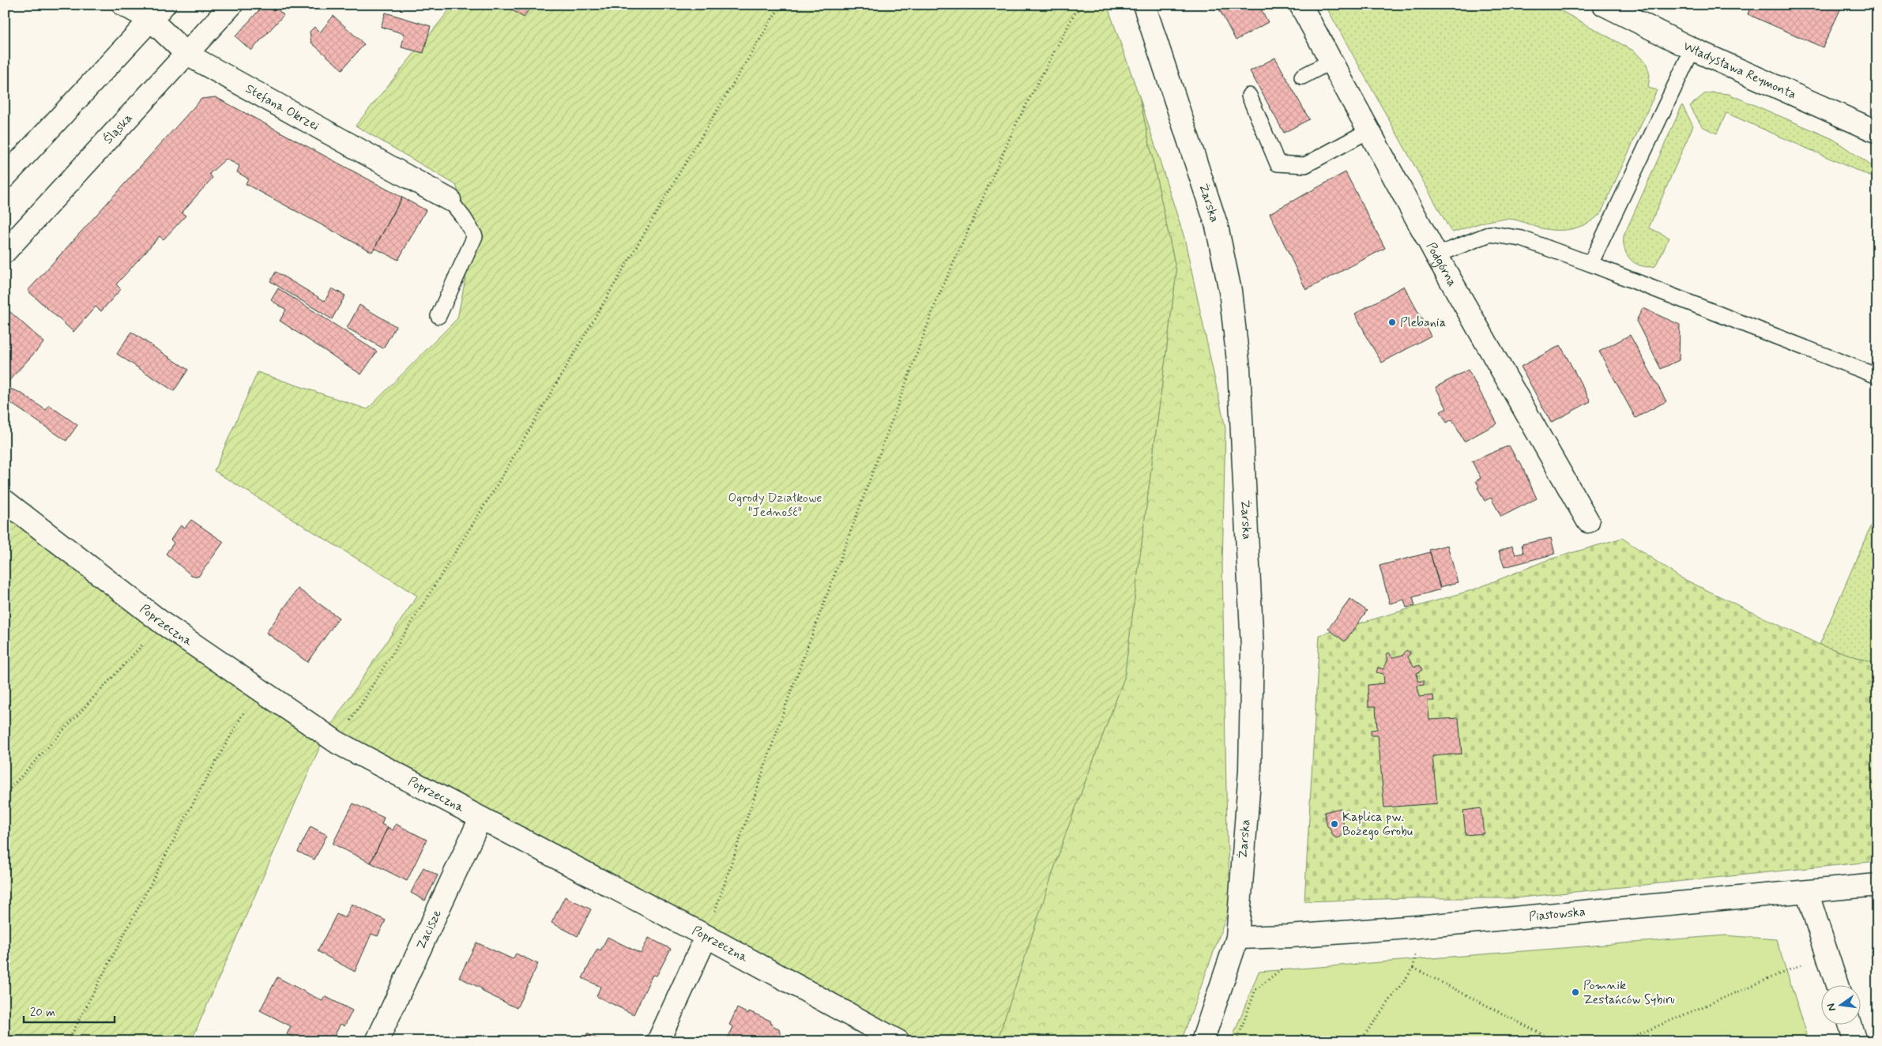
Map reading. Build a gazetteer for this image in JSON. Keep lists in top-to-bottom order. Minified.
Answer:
{"streets":{"street":["Władysława Reymonta","Stefana Okrzei","Śląska","Żarska","Podgórna","Poprzeczna","Piastowska","Zacisze"]},"crossings":[["Stefana Okrzei","Śląska"],["Żarska","Piastowska"],["Poprzeczna","Zacisze"]],"parks":["Ogrody Działkowe \"Jedność\""],"places":["Plebania","Kaplica pw. Bożego Grobu","Pomnik Zesłańców Sybiru"],"scale_bar":"20 m","north":"left"}
